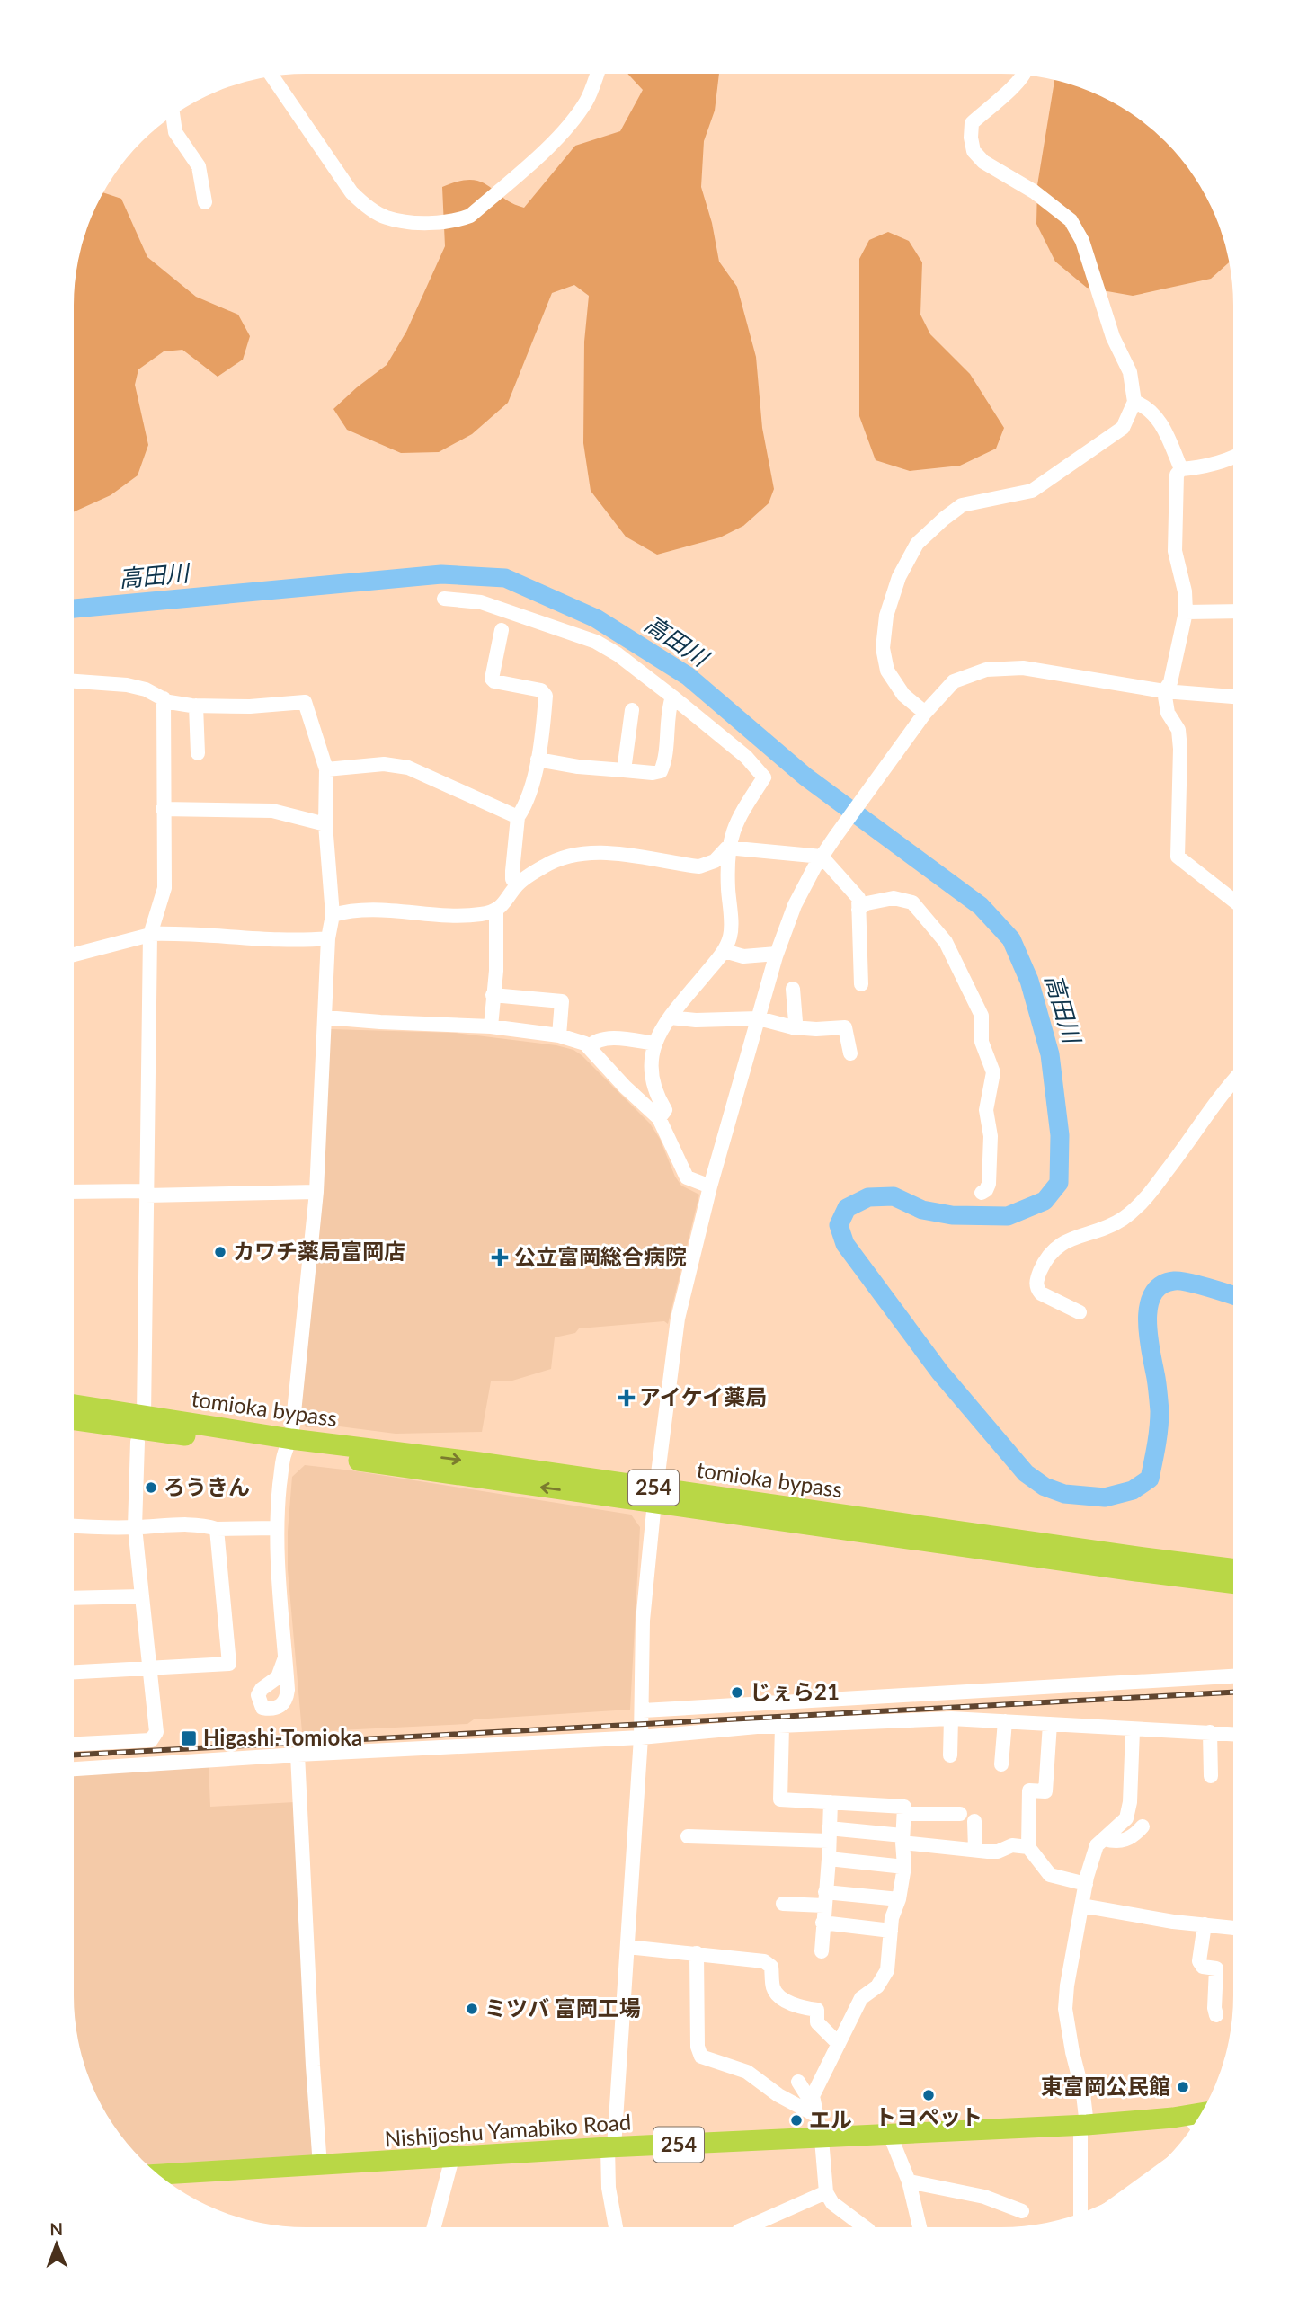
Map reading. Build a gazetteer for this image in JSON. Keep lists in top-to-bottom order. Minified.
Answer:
{"streets":{"highway":["tomioka bypass","254","Nishijoshu Yamabiko Road"]},"water":["高田川"],"places":{"other":["カワチ薬局富岡店","ろうきん","じぇら21","ミツバ 富岡工場","東富岡公民館","トヨペット","エル"],"health":["公立富岡総合病院","アイケイ薬局"],"transit":["Higashi-Tomioka"]},"north":"top"}
